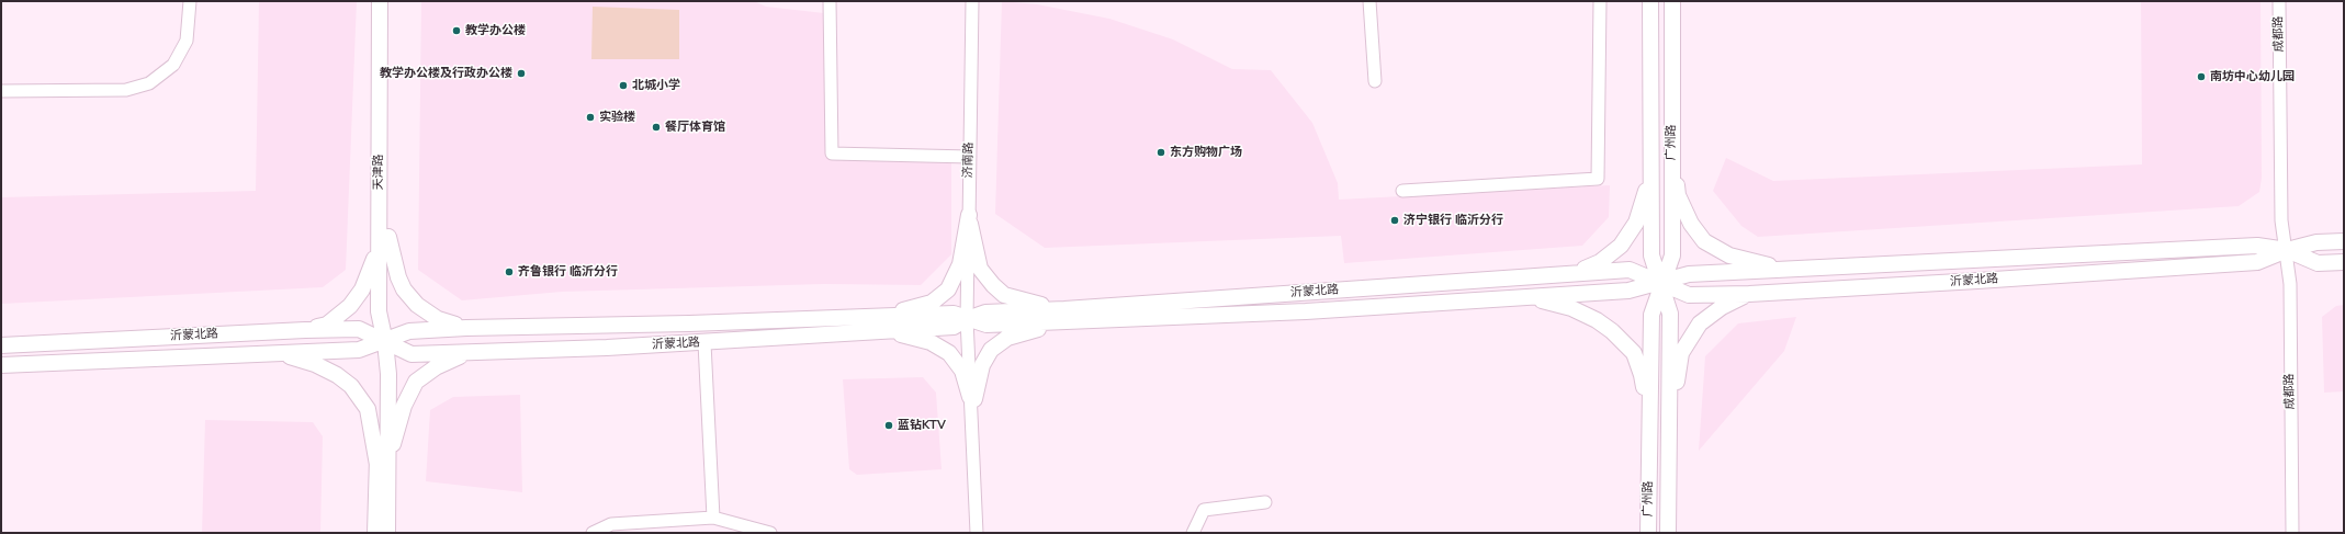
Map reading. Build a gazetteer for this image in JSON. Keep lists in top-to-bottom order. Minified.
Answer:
{"streets":{"main road":["广州路","天津路","沂蒙北路"],"street":["成都路","济南路"]},"crossings":[["成都路","沂蒙北路"],["广州路","沂蒙北路"],["济南路","沂蒙北路"],["天津路","沂蒙北路"]],"places":["教学办公楼","教学办公楼及行政办公楼","南坊中心幼儿园","北城小学","实验楼","餐厅体育馆","东方购物广场","济宁银行 临沂分行","齐鲁银行 临沂分行","蓝钻KTV"]}
